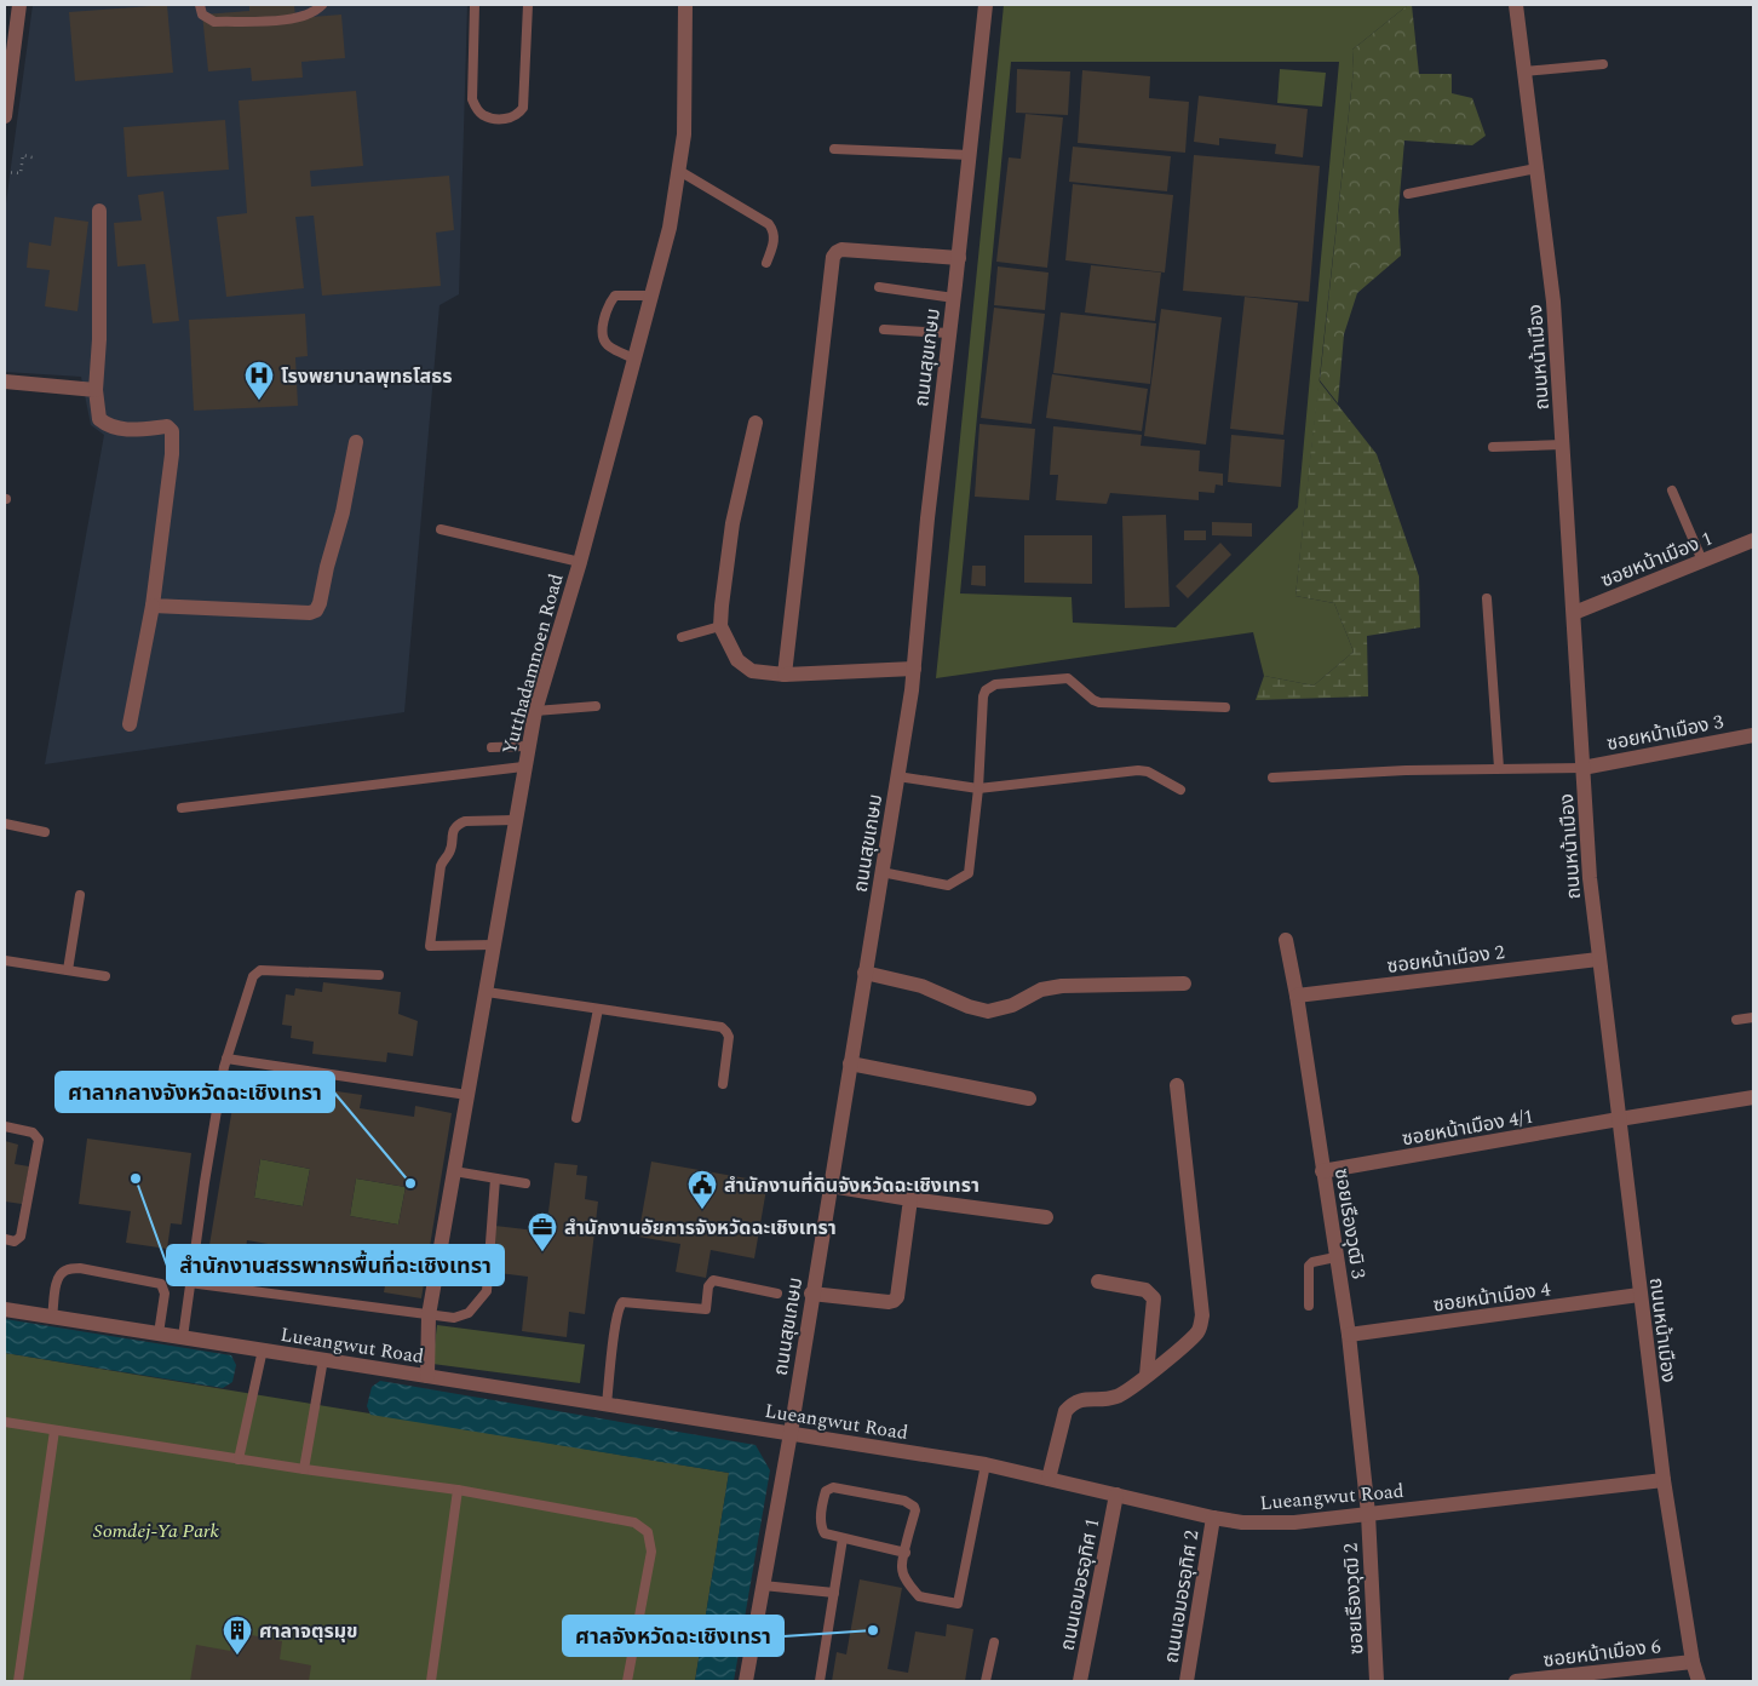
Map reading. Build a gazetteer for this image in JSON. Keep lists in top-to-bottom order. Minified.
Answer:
{"streets":{"street":["ถนนสุขเกษม","ถนนหน้าเมือง","ซอยหน้าเมือง 1","Yutthadamnoen Road","ซอยหน้าเมือง 3","ซอยหน้าเมือง 2","ซอยหน้าเมือง 4/1","ซอยเรืองวุฒิ 3","ซอยหน้าเมือง 4","Lueangwut Road","ถนนเอมอรอุทิศ 1","ถนนเอมอรอุทิศ 2","ซอยเรืองวุฒิ 2","ซอยหน้าเมือง 6"]},"crossings":[["ถนนสุขเกษม","Lueangwut Road"],["ถนนหน้าเมือง","ซอยหน้าเมือง 1"],["ถนนหน้าเมือง","ซอยหน้าเมือง 3"],["ถนนหน้าเมือง","ซอยหน้าเมือง 2"],["ถนนหน้าเมือง","ซอยหน้าเมือง 4/1"],["ถนนหน้าเมือง","ซอยหน้าเมือง 4"],["ถนนหน้าเมือง","Lueangwut Road"],["ถนนหน้าเมือง","ซอยหน้าเมือง 6"],["Yutthadamnoen Road","Lueangwut Road"],["ซอยหน้าเมือง 2","ซอยเรืองวุฒิ 3"],["ซอยหน้าเมือง 4/1","ซอยเรืองวุฒิ 3"],["ซอยเรืองวุฒิ 3","ซอยหน้าเมือง 4"],["ซอยเรืองวุฒิ 3","Lueangwut Road"],["ซอยเรืองวุฒิ 3","ซอยเรืองวุฒิ 2"],["Lueangwut Road","ถนนเอมอรอุทิศ 1"],["Lueangwut Road","ถนนเอมอรอุทิศ 2"],["Lueangwut Road","ซอยเรืองวุฒิ 2"]],"parks":["Somdej-Ya Park"],"places":{"hospital":["โรงพยาบาลพุทธโสธร"],"other":["สำนักงานสรรพากรพื้นที่ฉะเชิงเทรา","ศาลากลางจังหวัดฉะเชิงเทรา","ศาลจังหวัดฉะเชิงเทรา"],"public building":["สำนักงานที่ดินจังหวัดฉะเชิงเทรา"],"office":["สำนักงานอัยการจังหวัดฉะเชิงเทรา"],"building":["ศาลาจตุรมุข"]}}
